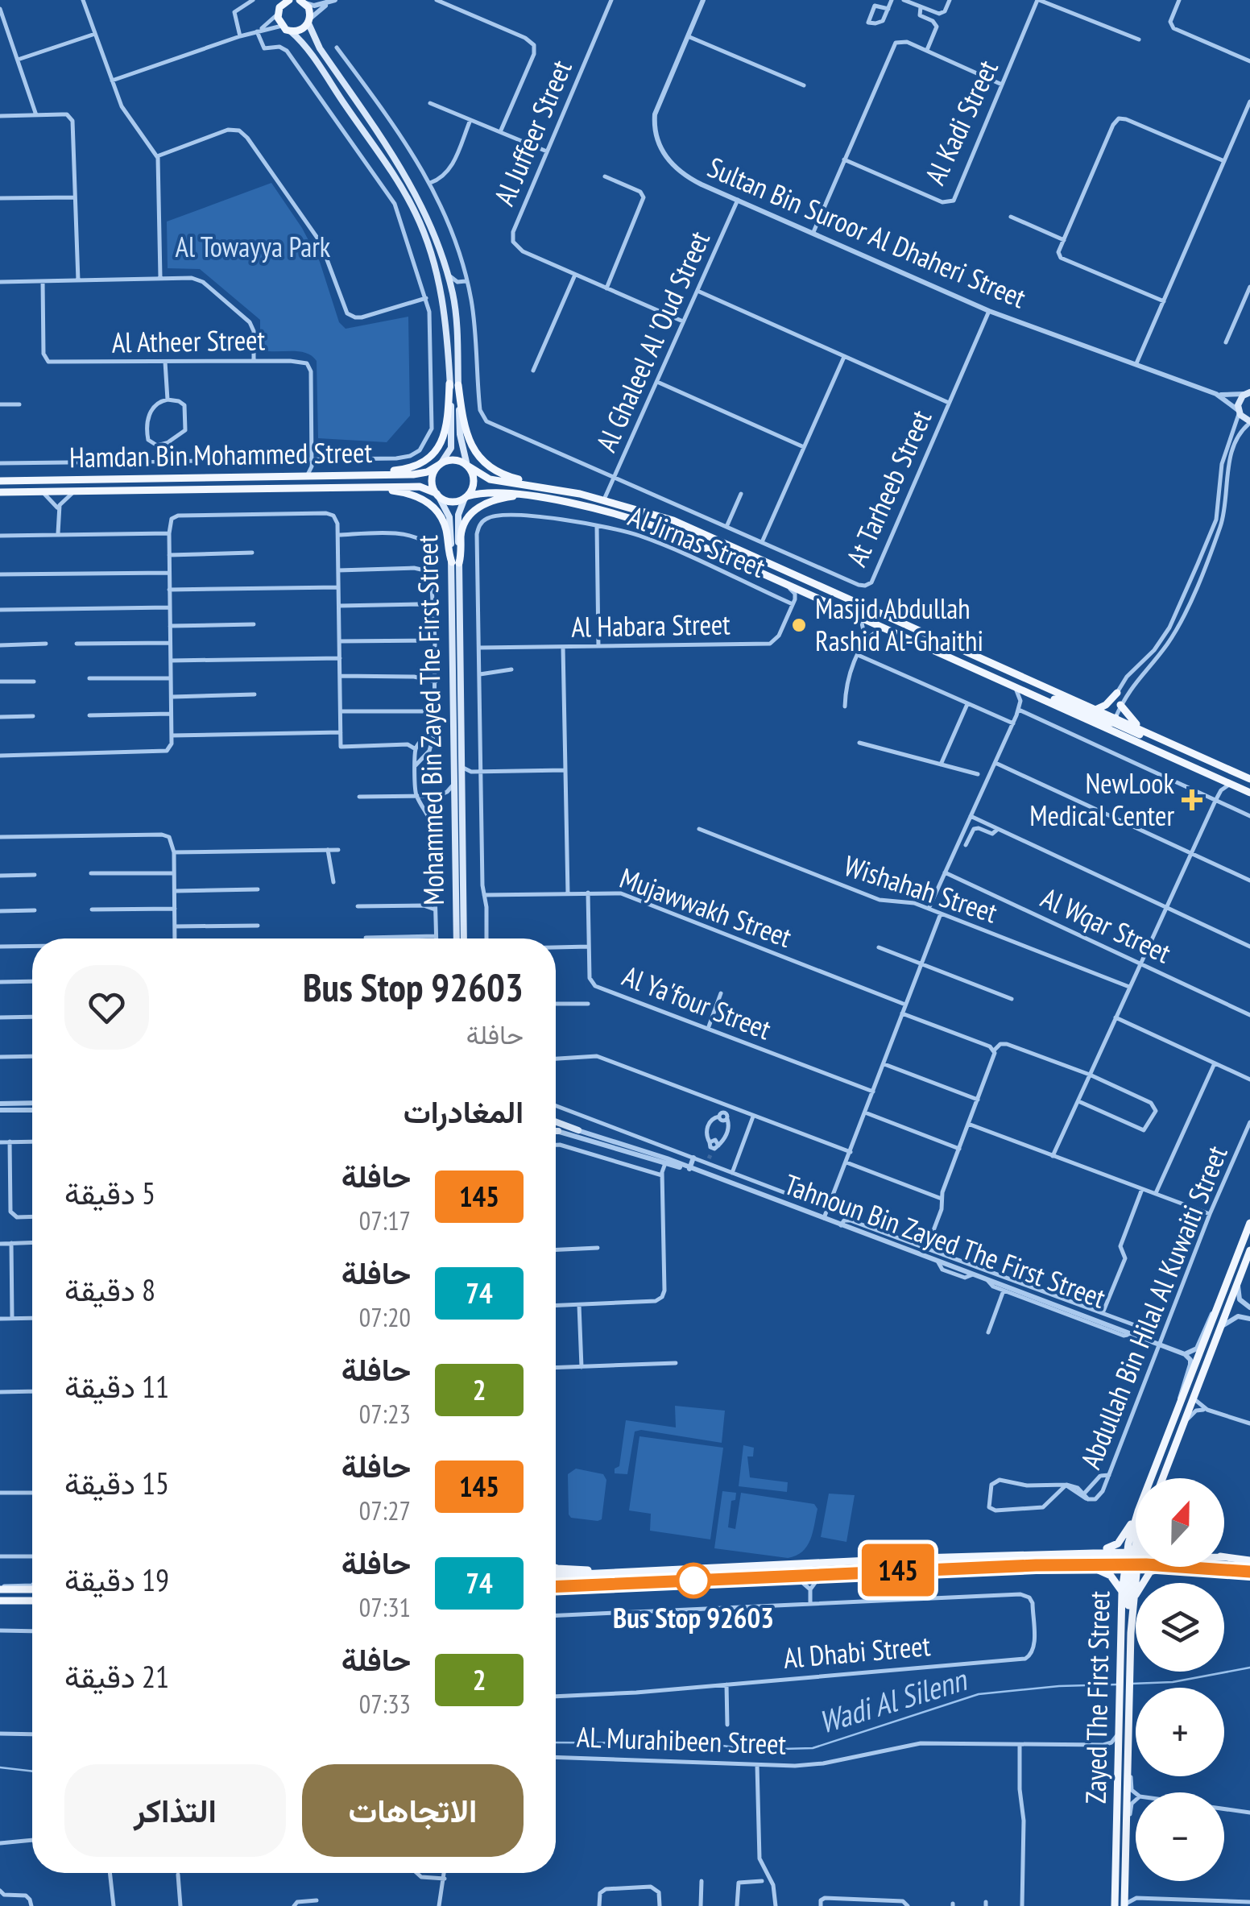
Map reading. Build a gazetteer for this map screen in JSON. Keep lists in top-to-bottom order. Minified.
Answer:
{"streets":{"main road":["Hamdan Bin Mohammed Street","Mohammed Bin Zayed The First Street","Zayed The First Street"],"street":["Al Kadi Street","Al Juffeer Street","Sultan Bin Suroor Al Dhaheri Street","Al Atheer Street","Al Ghaleel Al 'Oud Street","At Tarheeb Street","Al Jirnas Street","Al Habara Street","Wishahah Street","Mujawwakh Street","Al Wqar Street","Al Ya'four Street","Tahnoun Bin Zayed The First Street","Abdullah Bin Hilal Al Kuwaiti Street","Al Dhabi Street","AL Murahibeen Street"]},"crossings":[["Al Juffeer Street","Al Ghaleel Al 'Oud Street"],["Sultan Bin Suroor Al Dhaheri Street","Al Ghaleel Al 'Oud Street"],["Sultan Bin Suroor Al Dhaheri Street","At Tarheeb Street"],["Al Ghaleel Al 'Oud Street","At Tarheeb Street"],["Hamdan Bin Mohammed Street","Mohammed Bin Zayed The First Street"],["Al Jirnas Street","Al Habara Street"],["Al Jirnas Street","Mujawwakh Street"],["Mujawwakh Street","Al Ya'four Street"],["Tahnoun Bin Zayed The First Street","Abdullah Bin Hilal Al Kuwaiti Street"]],"water":["Wadi Al Silenn"],"parks":["Al Towayya Park"],"places":{"other":["Masjid Abdullah Rashid Al-Ghaithi","Bus Stop 92603"],"health":["NewLook Medical Center"]},"lines":["bus line 145"],"north":"top","page":{"on_map":"145","heading":[["Bus Stop 92603","حافلة"],"المغادرات"],"list":[{"mark":"145","name":"حافلة","note":"07:17","value":"5 دقيقة"},{"mark":"74","name":"حافلة","note":"07:20","value":"8 دقيقة"},{"mark":"2","name":"حافلة","note":"07:23","value":"11 دقيقة"},{"mark":"145","name":"حافلة","note":"07:27","value":"15 دقيقة"},{"mark":"74","name":"حافلة","note":"07:31","value":"19 دقيقة"},{"mark":"2","name":"حافلة","note":"07:33","value":"21 دقيقة"}],"map_buttons":["+","−"],"buttons":["الاتجاهات","التذاكر"]}}
